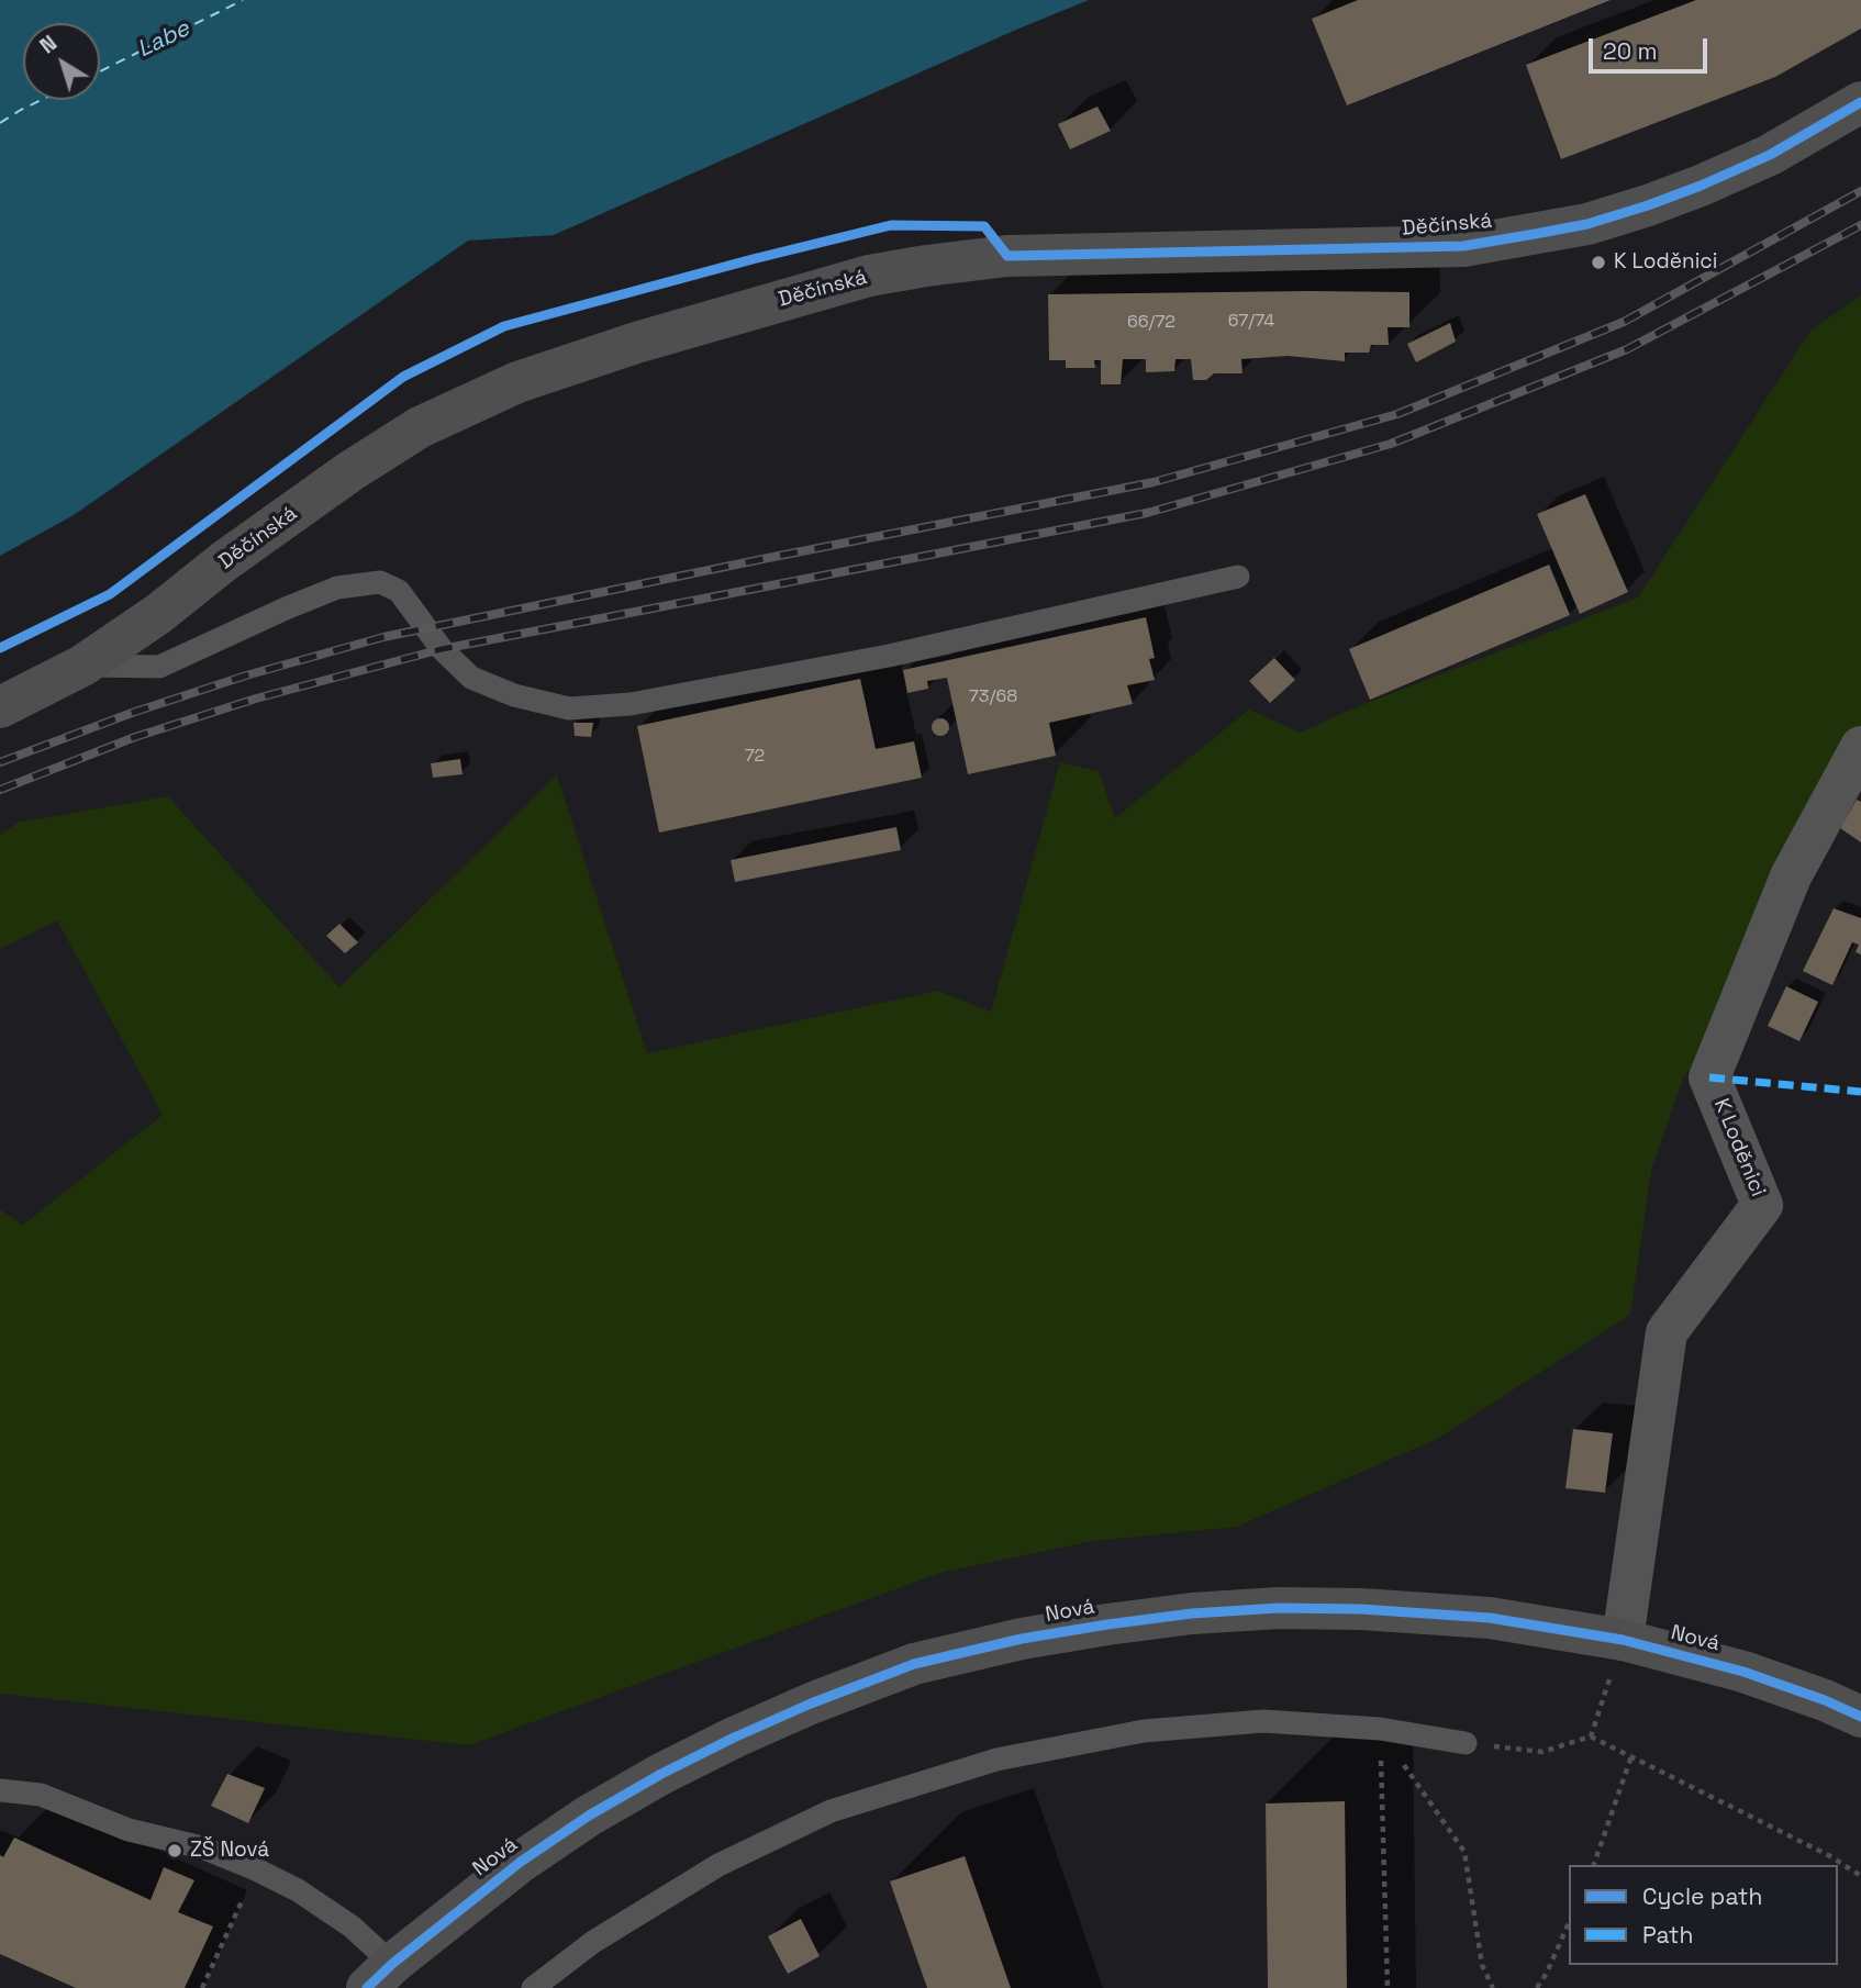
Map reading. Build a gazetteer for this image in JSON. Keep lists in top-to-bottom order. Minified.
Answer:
{"streets":{"main road":["Děčínská","Nová"],"street":["K Loděnici"]},"crossings":[["K Loděnici","Nová"]],"water":["Labe"],"places":["K Loděnici","ZŠ Nová"],"house_numbers":["67/74","66/72","73/68","72"],"legend":["Cycle path","Path"],"scale_bar":"20 m","north":"top left"}
